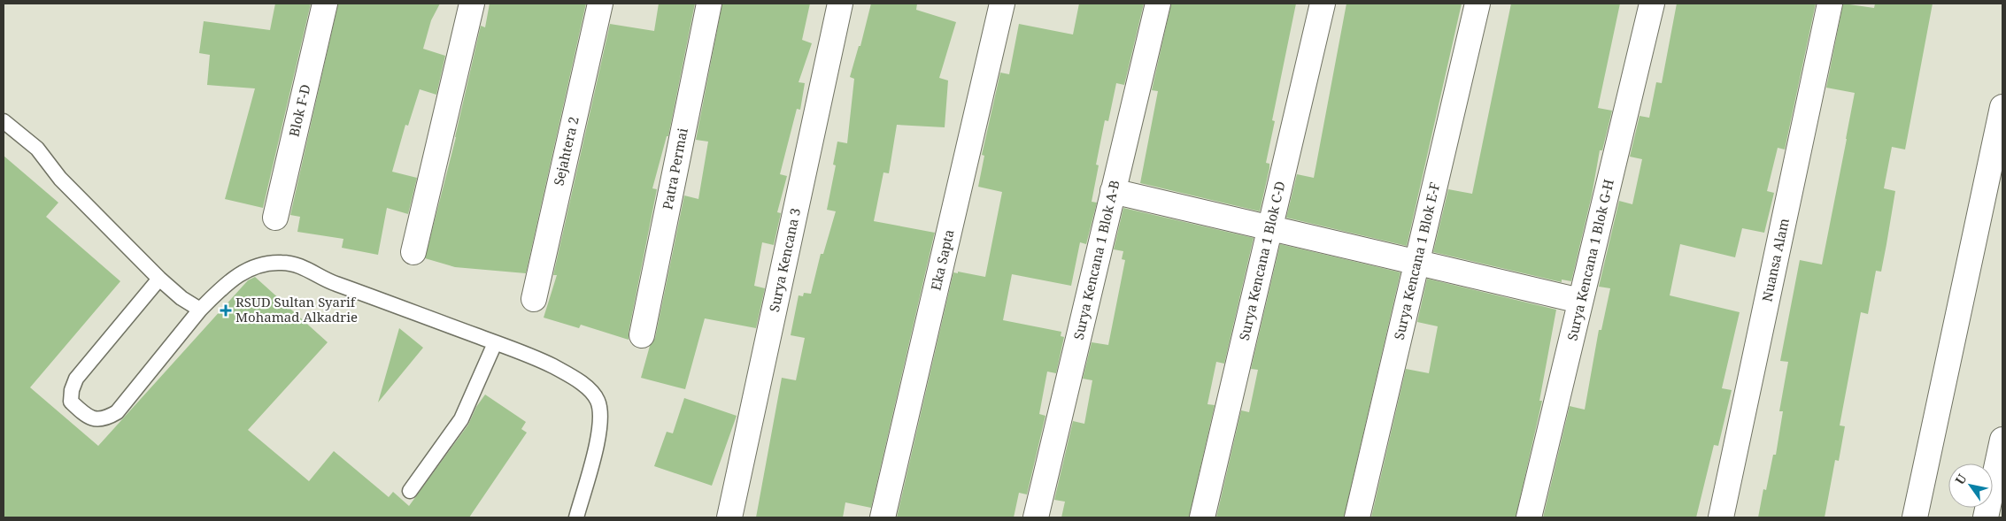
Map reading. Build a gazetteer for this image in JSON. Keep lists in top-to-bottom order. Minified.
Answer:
{"streets":{"street":["Blok F-D","Sejahtera 2","Patra Permai","Surya Kencana 3","Eka Sapta","Surya Kencana 1 Blok A-B","Surya Kencana 1 Blok G-H","Nuansa Alam","Surya Kencana 1 Blok C-D","Surya Kencana 1 Blok E-F"]},"places":{"health":["RSUD Sultan Syarif Mohamad Alkadrie"]},"north":"top left"}
